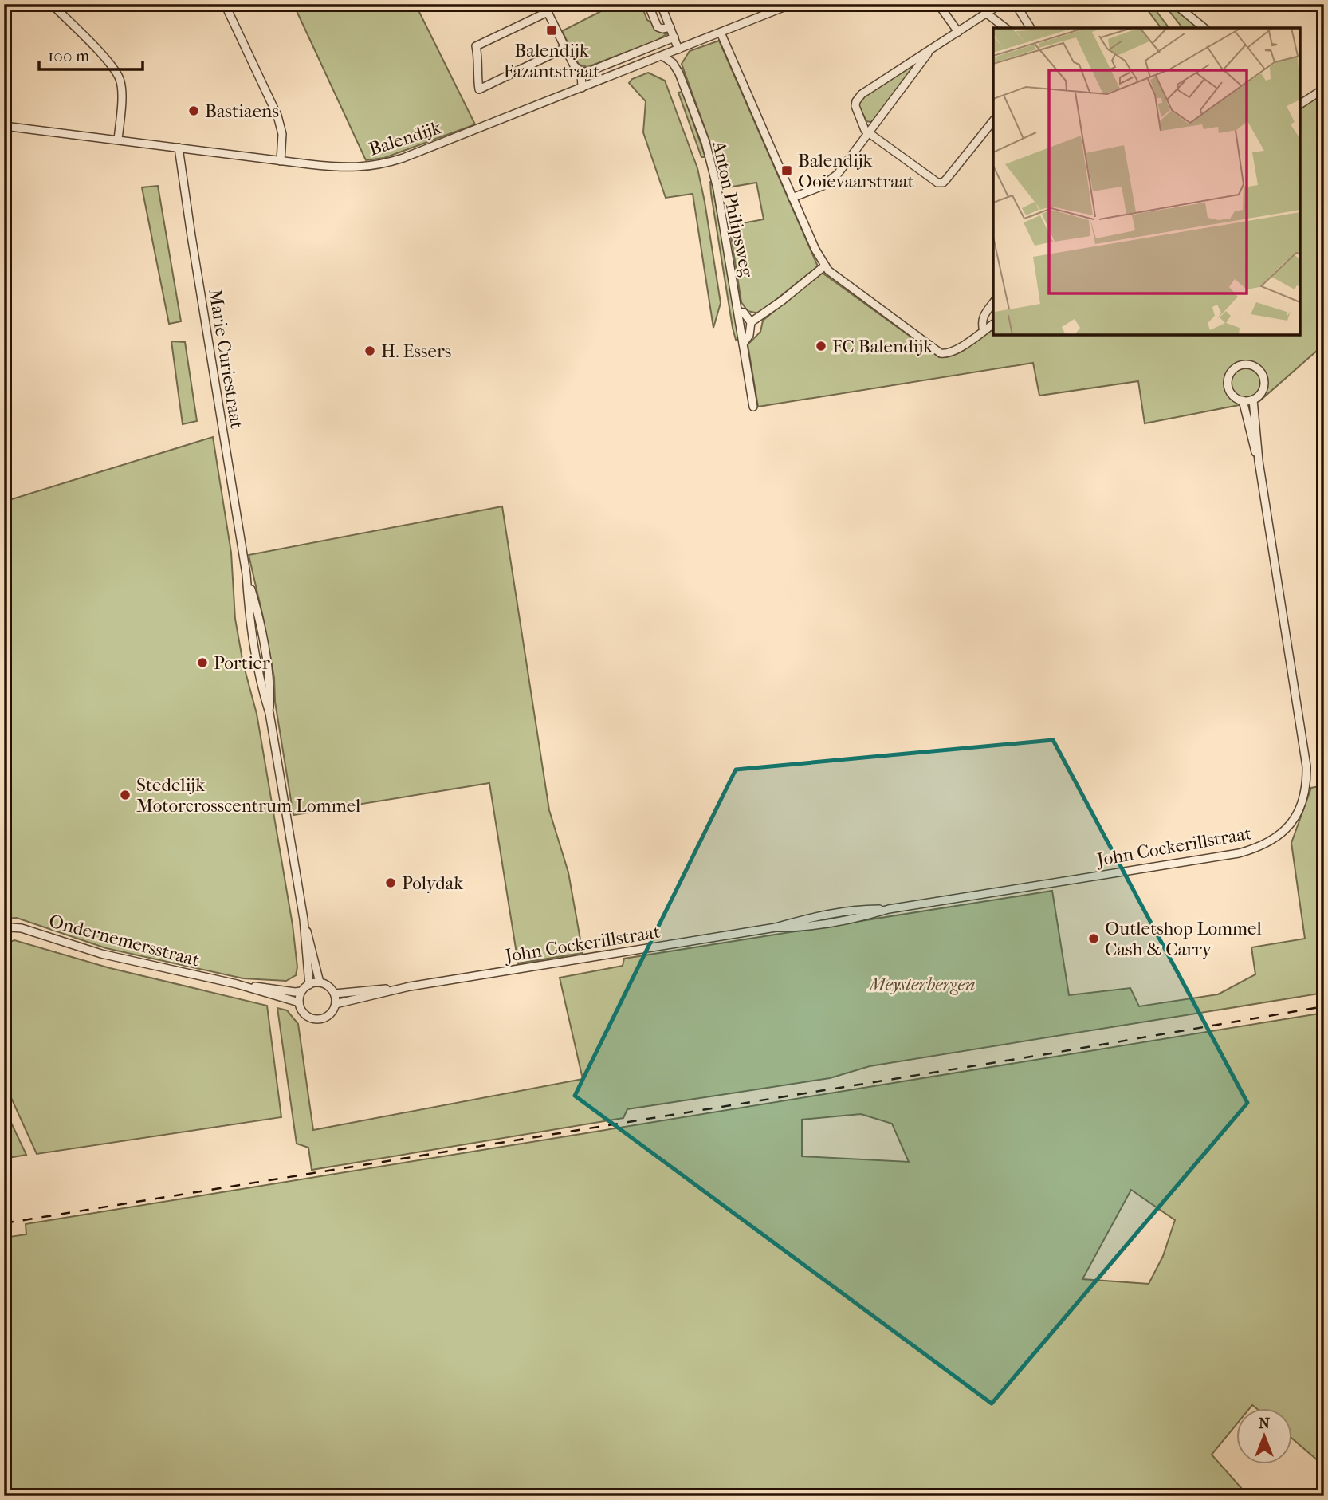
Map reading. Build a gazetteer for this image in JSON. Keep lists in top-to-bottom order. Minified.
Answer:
{"streets":{"street":["Balendijk","Anton Philipsweg","Marie Curiestraat","John Cockerillstraat","Ondernemersstraat"]},"crossings":[["Balendijk","Anton Philipsweg"],["Balendijk","Marie Curiestraat"],["John Cockerillstraat","Ondernemersstraat"]],"parks":["Meysterbergen"],"places":{"transit":["Balendijk Fazantstraat","Balendijk Ooievaarstraat"],"other":["Bastiaens","FC Balendijk","H. Essers","Portier","Stedelijk Motorcrosscentrum Lommel","Polydak","Outletshop Lommel Cash & Carry"]},"scale_bar":"100 m","north":"top"}
